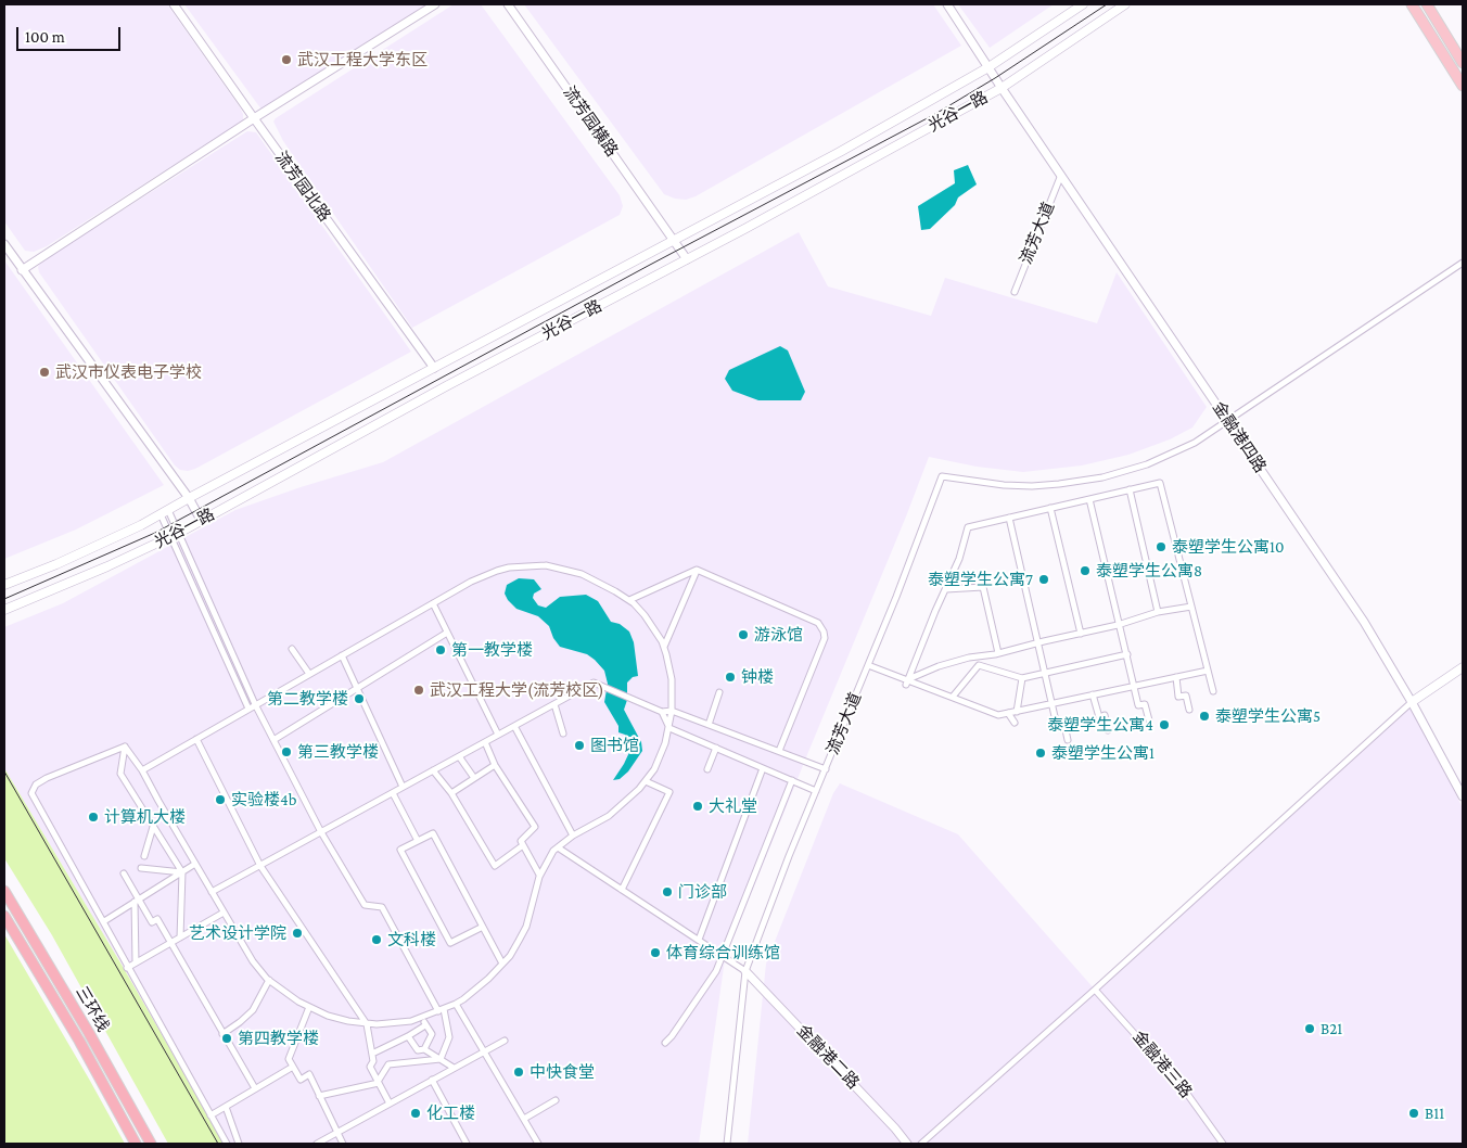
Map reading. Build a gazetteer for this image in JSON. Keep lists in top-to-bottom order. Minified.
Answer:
{"streets":{"highway":["三环线"],"main road":["光谷一路"],"street":["流芳园横路","流芳园北路","流芳大道","金融港四路","金融港二路","金融港三路"]},"crossings":[["光谷一路","流芳园横路"],["光谷一路","流芳园北路"],["光谷一路","金融港四路"],["流芳大道","金融港四路"],["流芳大道","金融港二路"]],"places":["武汉工程大学东区","武汉市仪表电子学校","泰塑学生公寓10","泰塑学生公寓8","泰塑学生公寓7","游泳馆","第一教学楼","钟楼","武汉工程大学(流芳校区)","第二教学楼","泰塑学生公寓5","泰塑学生公寓4","图书馆","第三教学楼","泰塑学生公寓1","实验楼4b","大礼堂","计算机大楼","门诊部","艺术设计学院","文科楼","体育综合训练馆","B21","第四教学楼","中快食堂","化工楼","B11"],"scale_bar":"100 m"}
